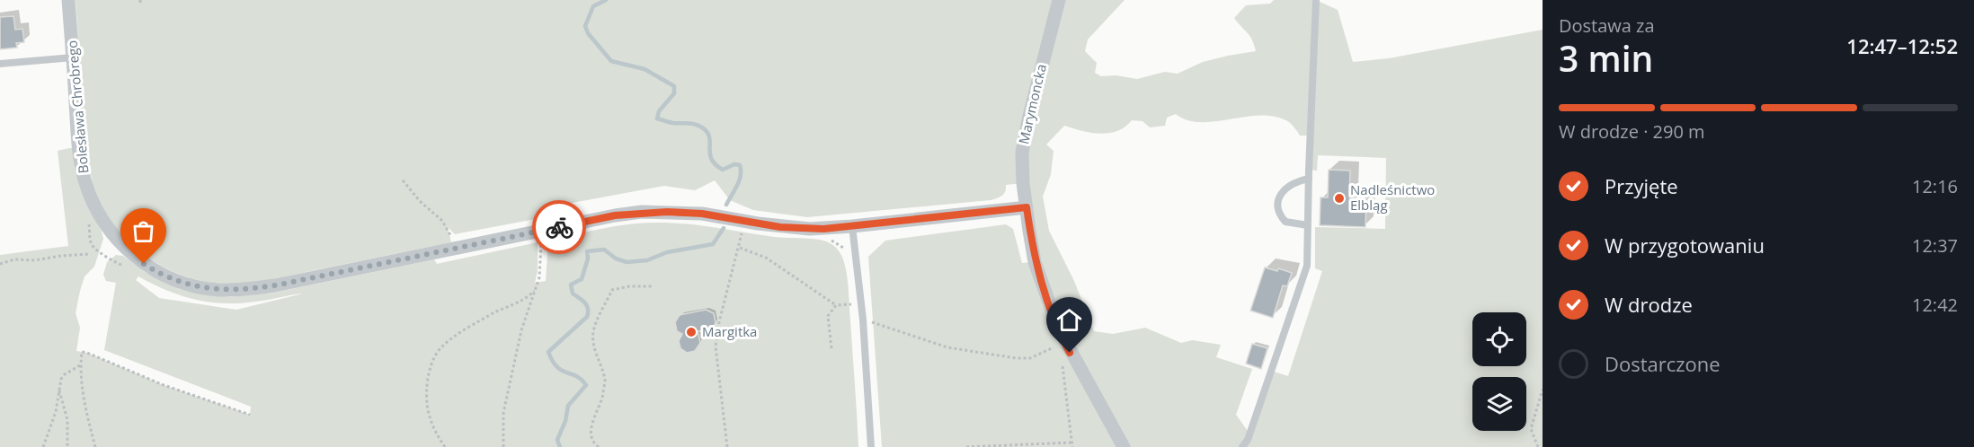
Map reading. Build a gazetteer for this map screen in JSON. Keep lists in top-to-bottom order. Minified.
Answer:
{"streets":{"street":["Marymoncka","Bolesława Chrobrego"]},"crossings":[["Marymoncka","Bolesława Chrobrego"]],"places":["Nadleśnictwo Elbląg","Margitka"],"page":{"heading":["3 min","Dostawa za","12:47–12:52"],"bar":"W drodze · 290 m","list":[["Przyjęte","12:16"],["W przygotowaniu","12:37"],["W drodze","12:42"],"Dostarczone"]}}
